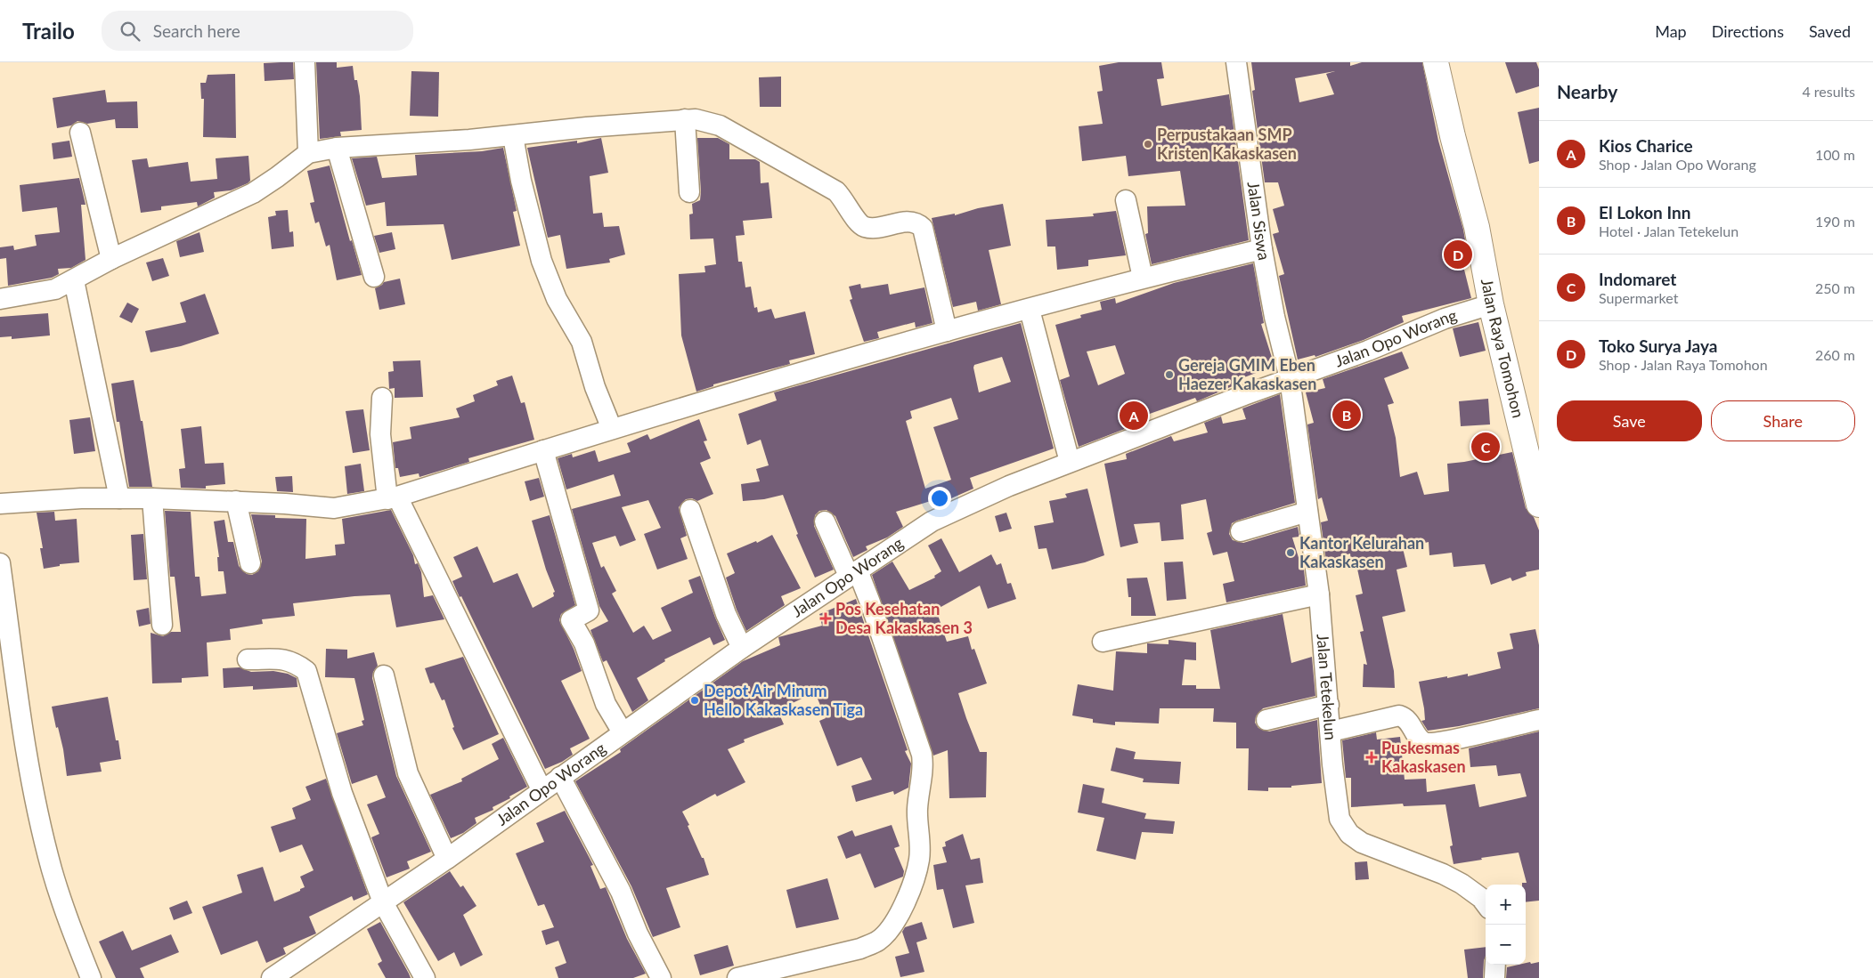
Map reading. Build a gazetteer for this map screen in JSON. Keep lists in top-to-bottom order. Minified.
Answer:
{"streets":{"highway":["Jalan Raya Tomohon"],"street":["Jalan Siswa","Jalan Opo Worang","Jalan Tetekelun"]},"crossings":[["Jalan Siswa","Jalan Opo Worang"],["Jalan Siswa","Jalan Tetekelun"],["Jalan Opo Worang","Jalan Raya Tomohon"],["Jalan Opo Worang","Jalan Tetekelun"]],"places":{"other":["Perpustakaan SMP Kristen Kakaskasen","Gereja GMIM Eben Haezer Kakaskasen","Kantor Kelurahan Kakaskasen","Depot Air Minum Hello Kakaskasen Tiga"],"health":["Pos Kesehatan Desa Kakaskasen 3","Puskesmas Kakaskasen"]},"page":{"header":"Trailo","search":"Search here","nav":["Map","Directions","Saved"],"heading":["Nearby","4 results"],"list":[{"mark":"A","name":"Kios Charice","note":"Shop · Jalan Opo Worang","value":"100 m"},{"mark":"B","name":"El Lokon Inn","note":"Hotel · Jalan Tetekelun","value":"190 m"},{"mark":"C","name":"Indomaret","note":"Supermarket","value":"250 m"},{"mark":"D","name":"Toko Surya Jaya","note":"Shop · Jalan Raya Tomohon","value":"260 m"}],"pins":["D","B","A","C"],"buttons":["Save","Share"],"map_buttons":["+","−"]}}
